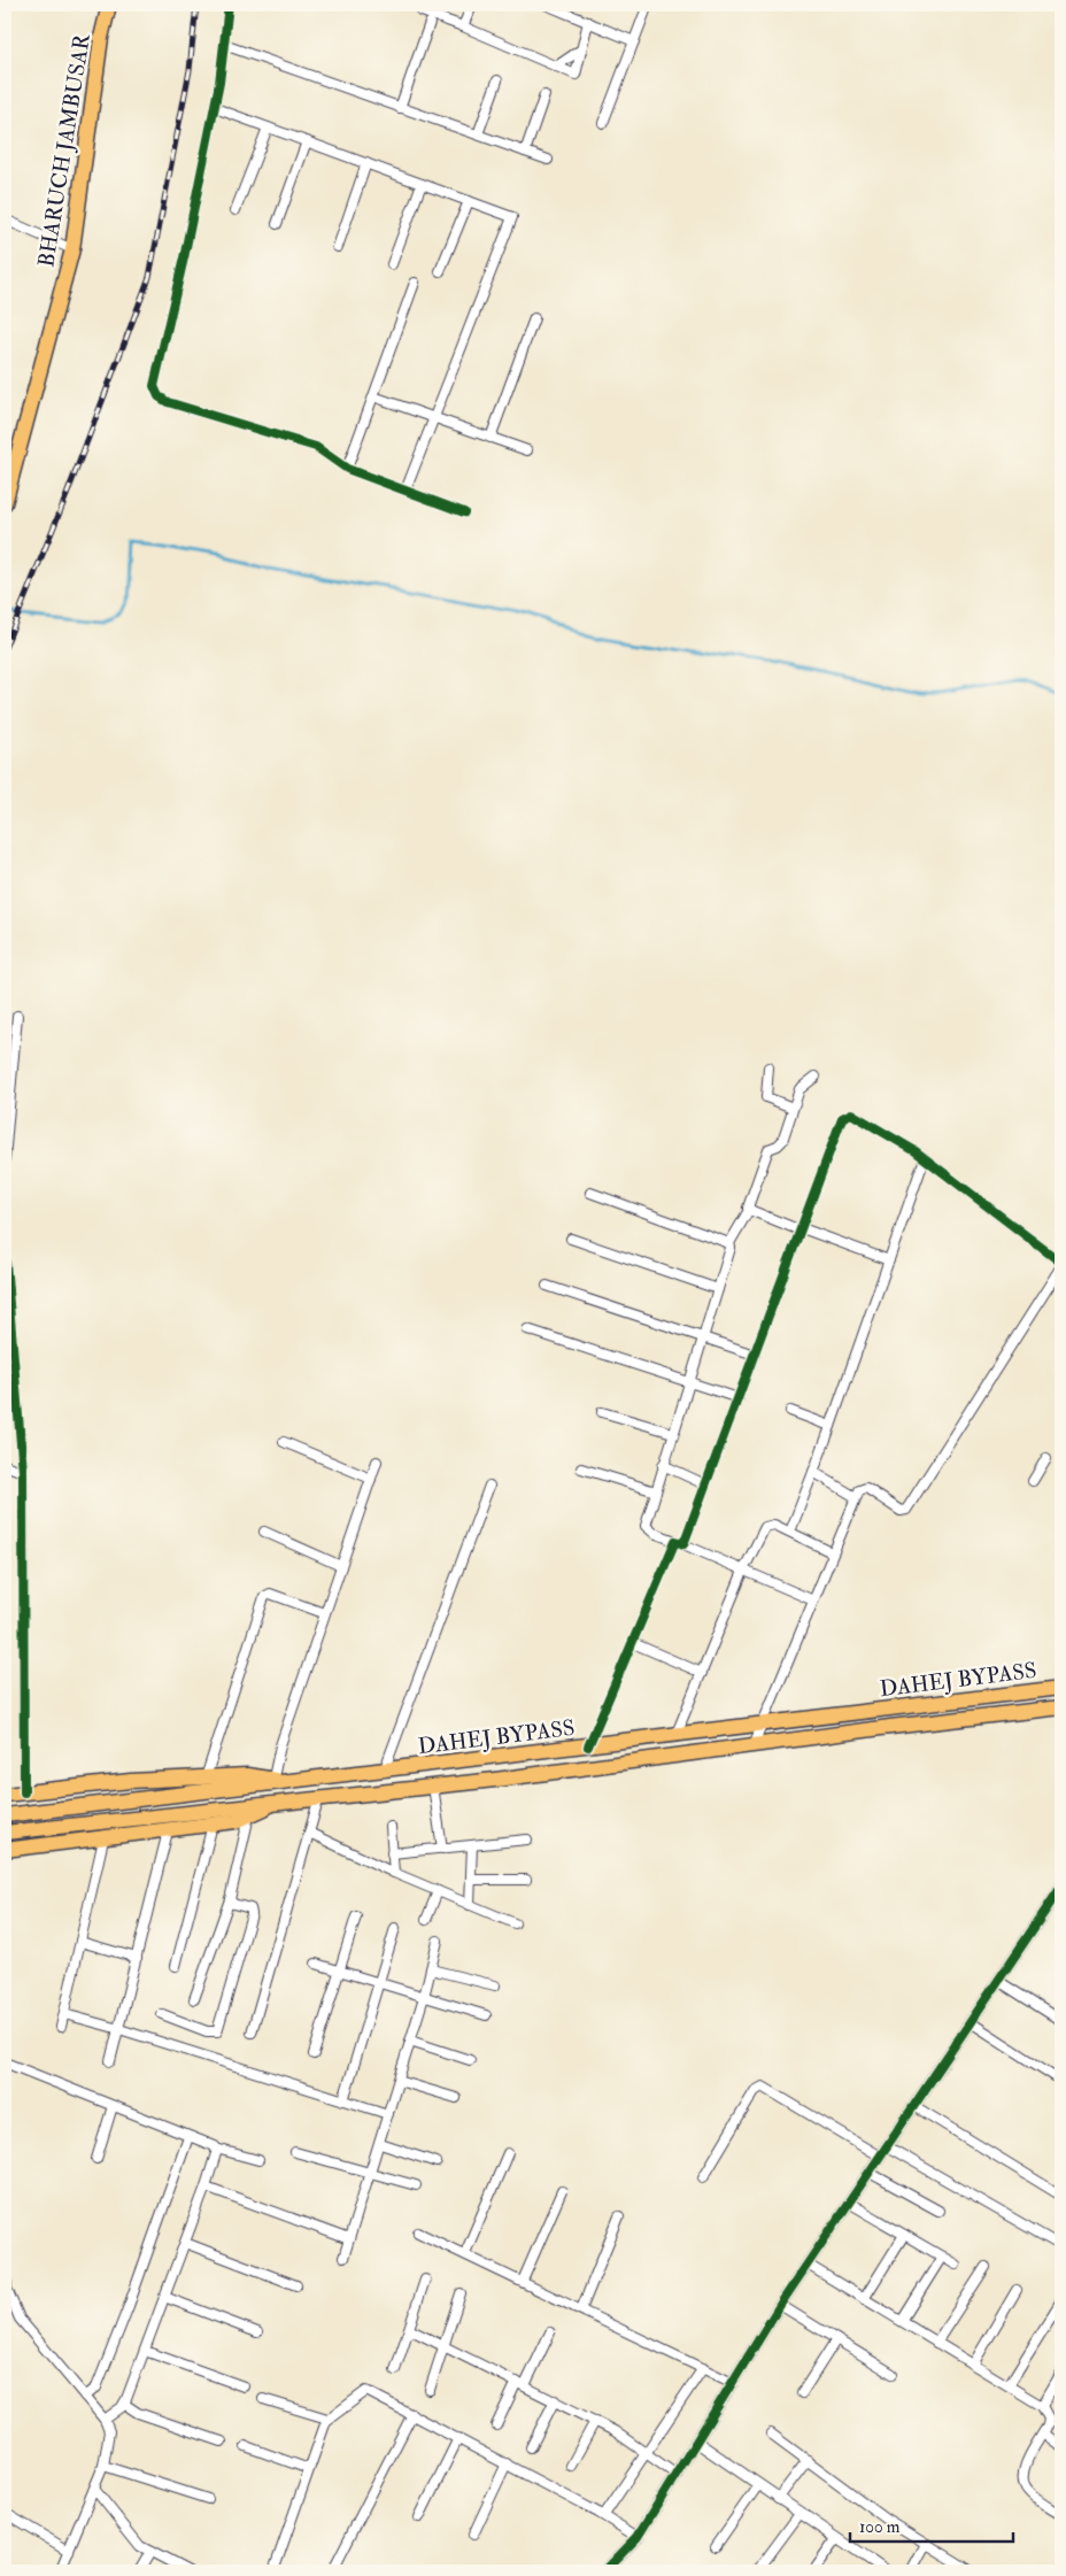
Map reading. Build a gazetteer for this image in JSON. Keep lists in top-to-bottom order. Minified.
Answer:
{"streets":{"highway":["BHARUCH JAMBUSAR","DAHEJ BYPASS"]},"scale_bar":"100 m"}
